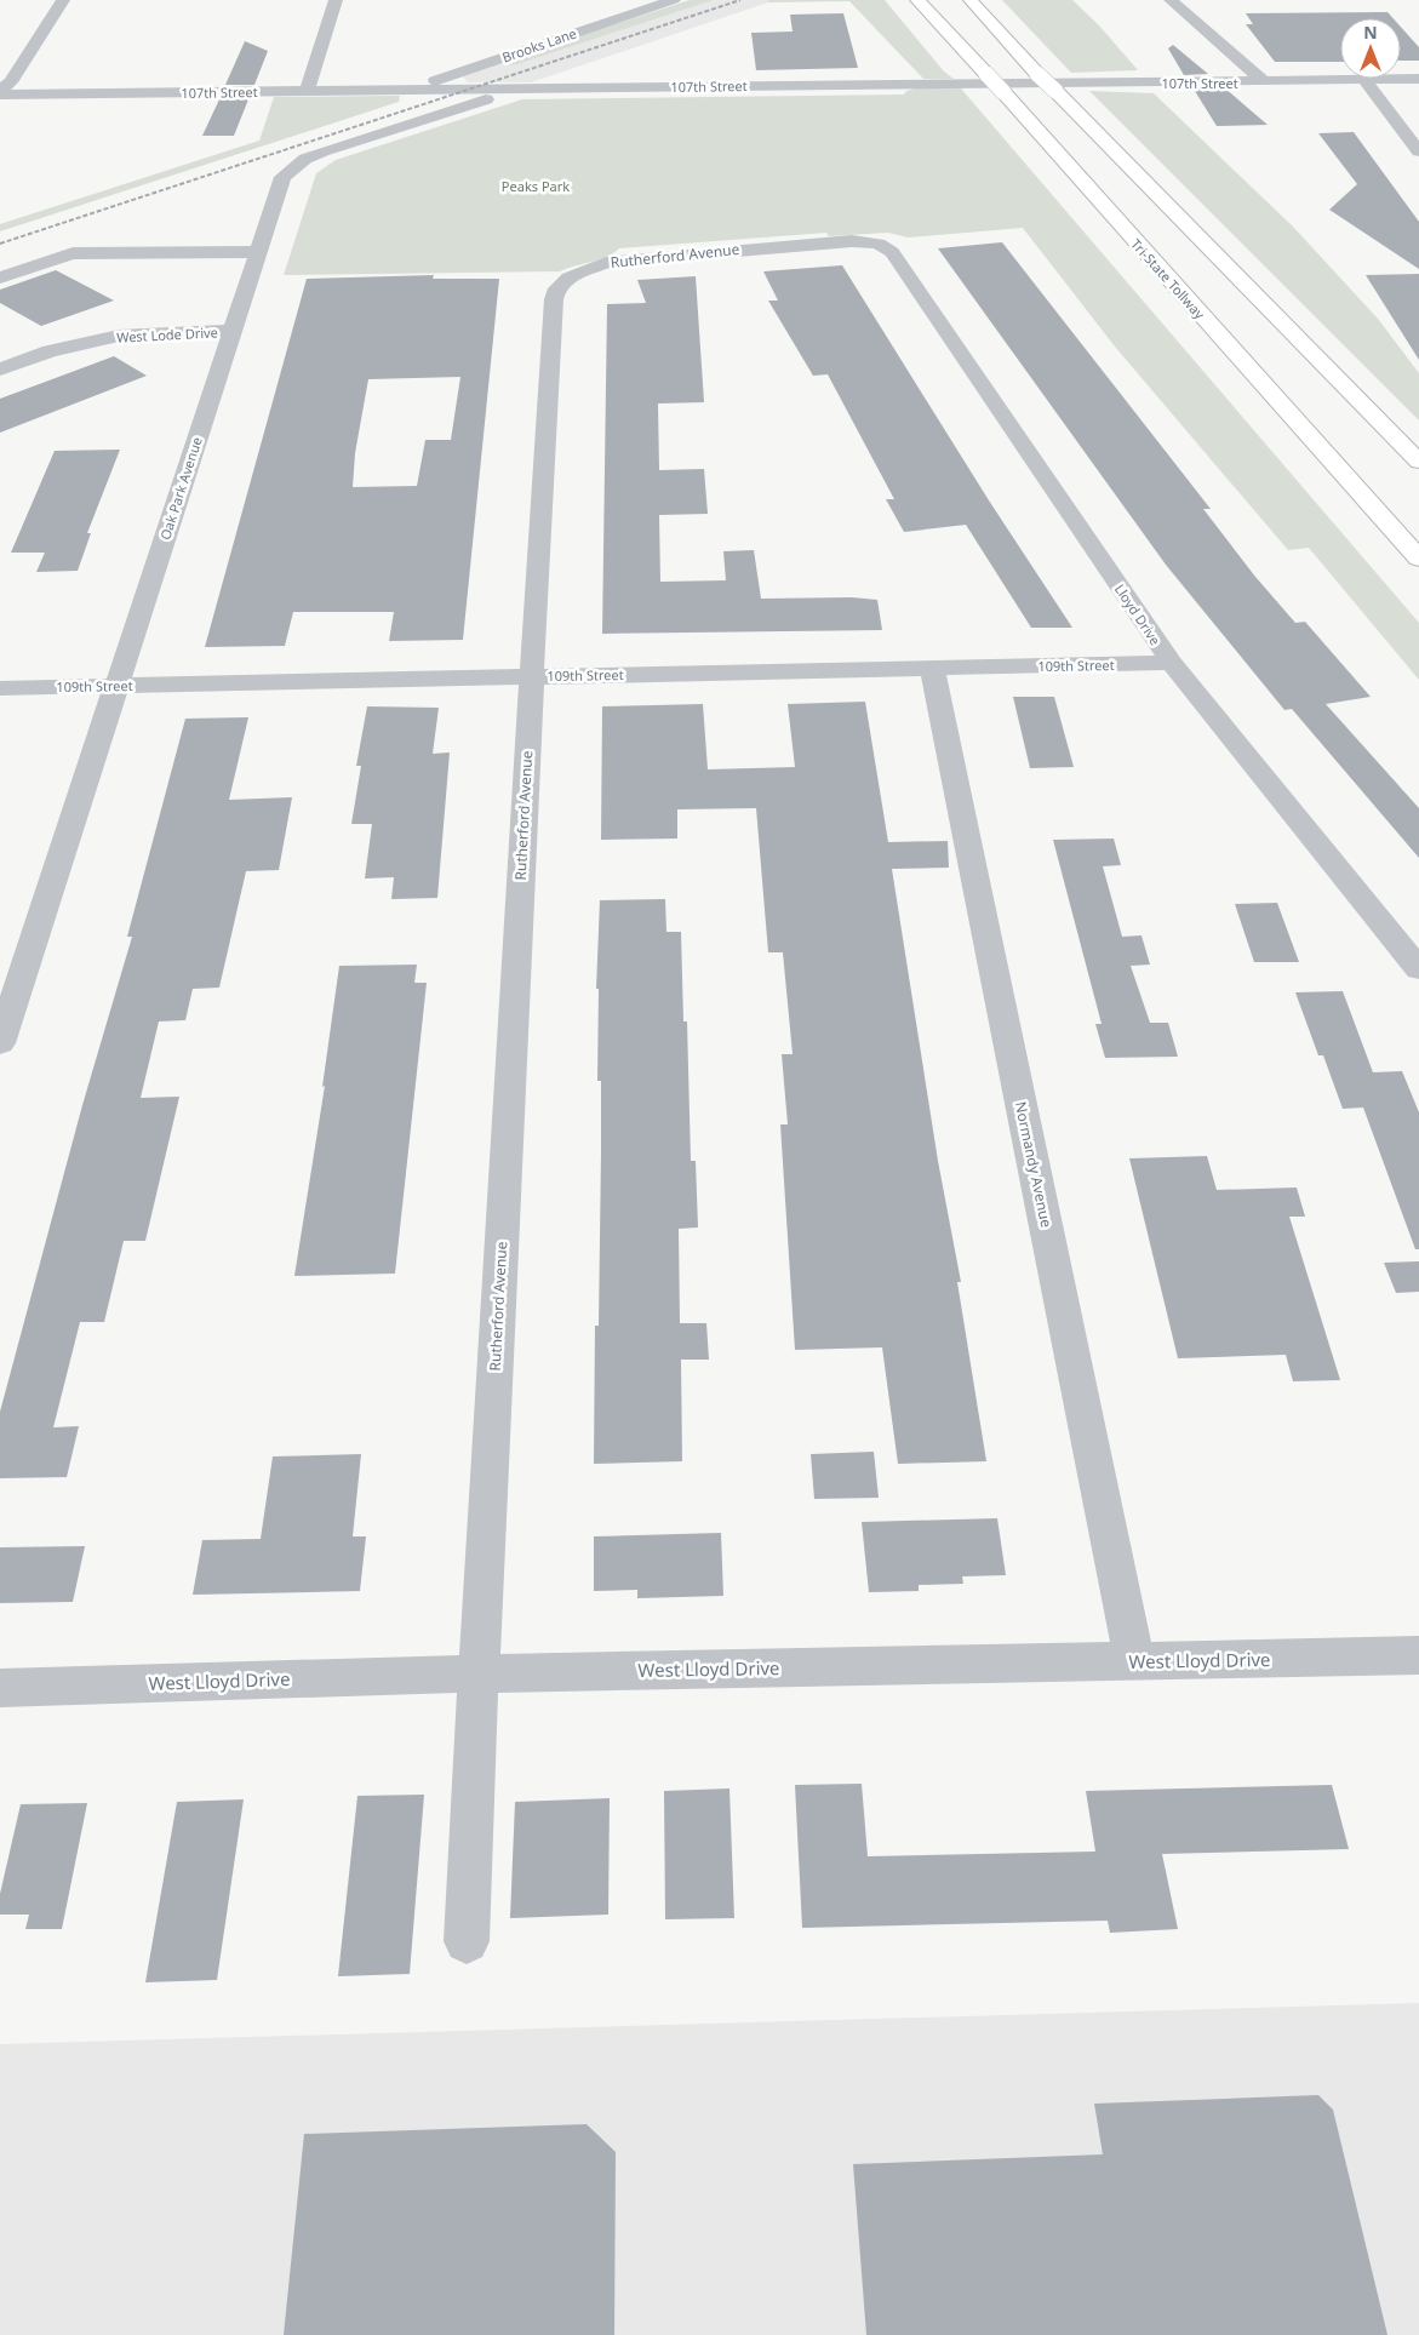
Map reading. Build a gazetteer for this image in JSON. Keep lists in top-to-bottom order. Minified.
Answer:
{"streets":{"highway":["Tri-State Tollway"],"street":["Brooks Lane","107th Street","Rutherford Avenue","West Lode Drive","Oak Park Avenue","Lloyd Drive","109th Street","Normandy Avenue","West Lloyd Drive"]},"crossings":[["Brooks Lane","107th Street"],["107th Street","Oak Park Avenue"],["Rutherford Avenue","Lloyd Drive"],["Rutherford Avenue","109th Street"],["Rutherford Avenue","West Lloyd Drive"],["West Lode Drive","Oak Park Avenue"],["Oak Park Avenue","109th Street"],["Lloyd Drive","109th Street"],["109th Street","Normandy Avenue"],["Normandy Avenue","West Lloyd Drive"]],"parks":["Peaks Park"],"north":"top"}
